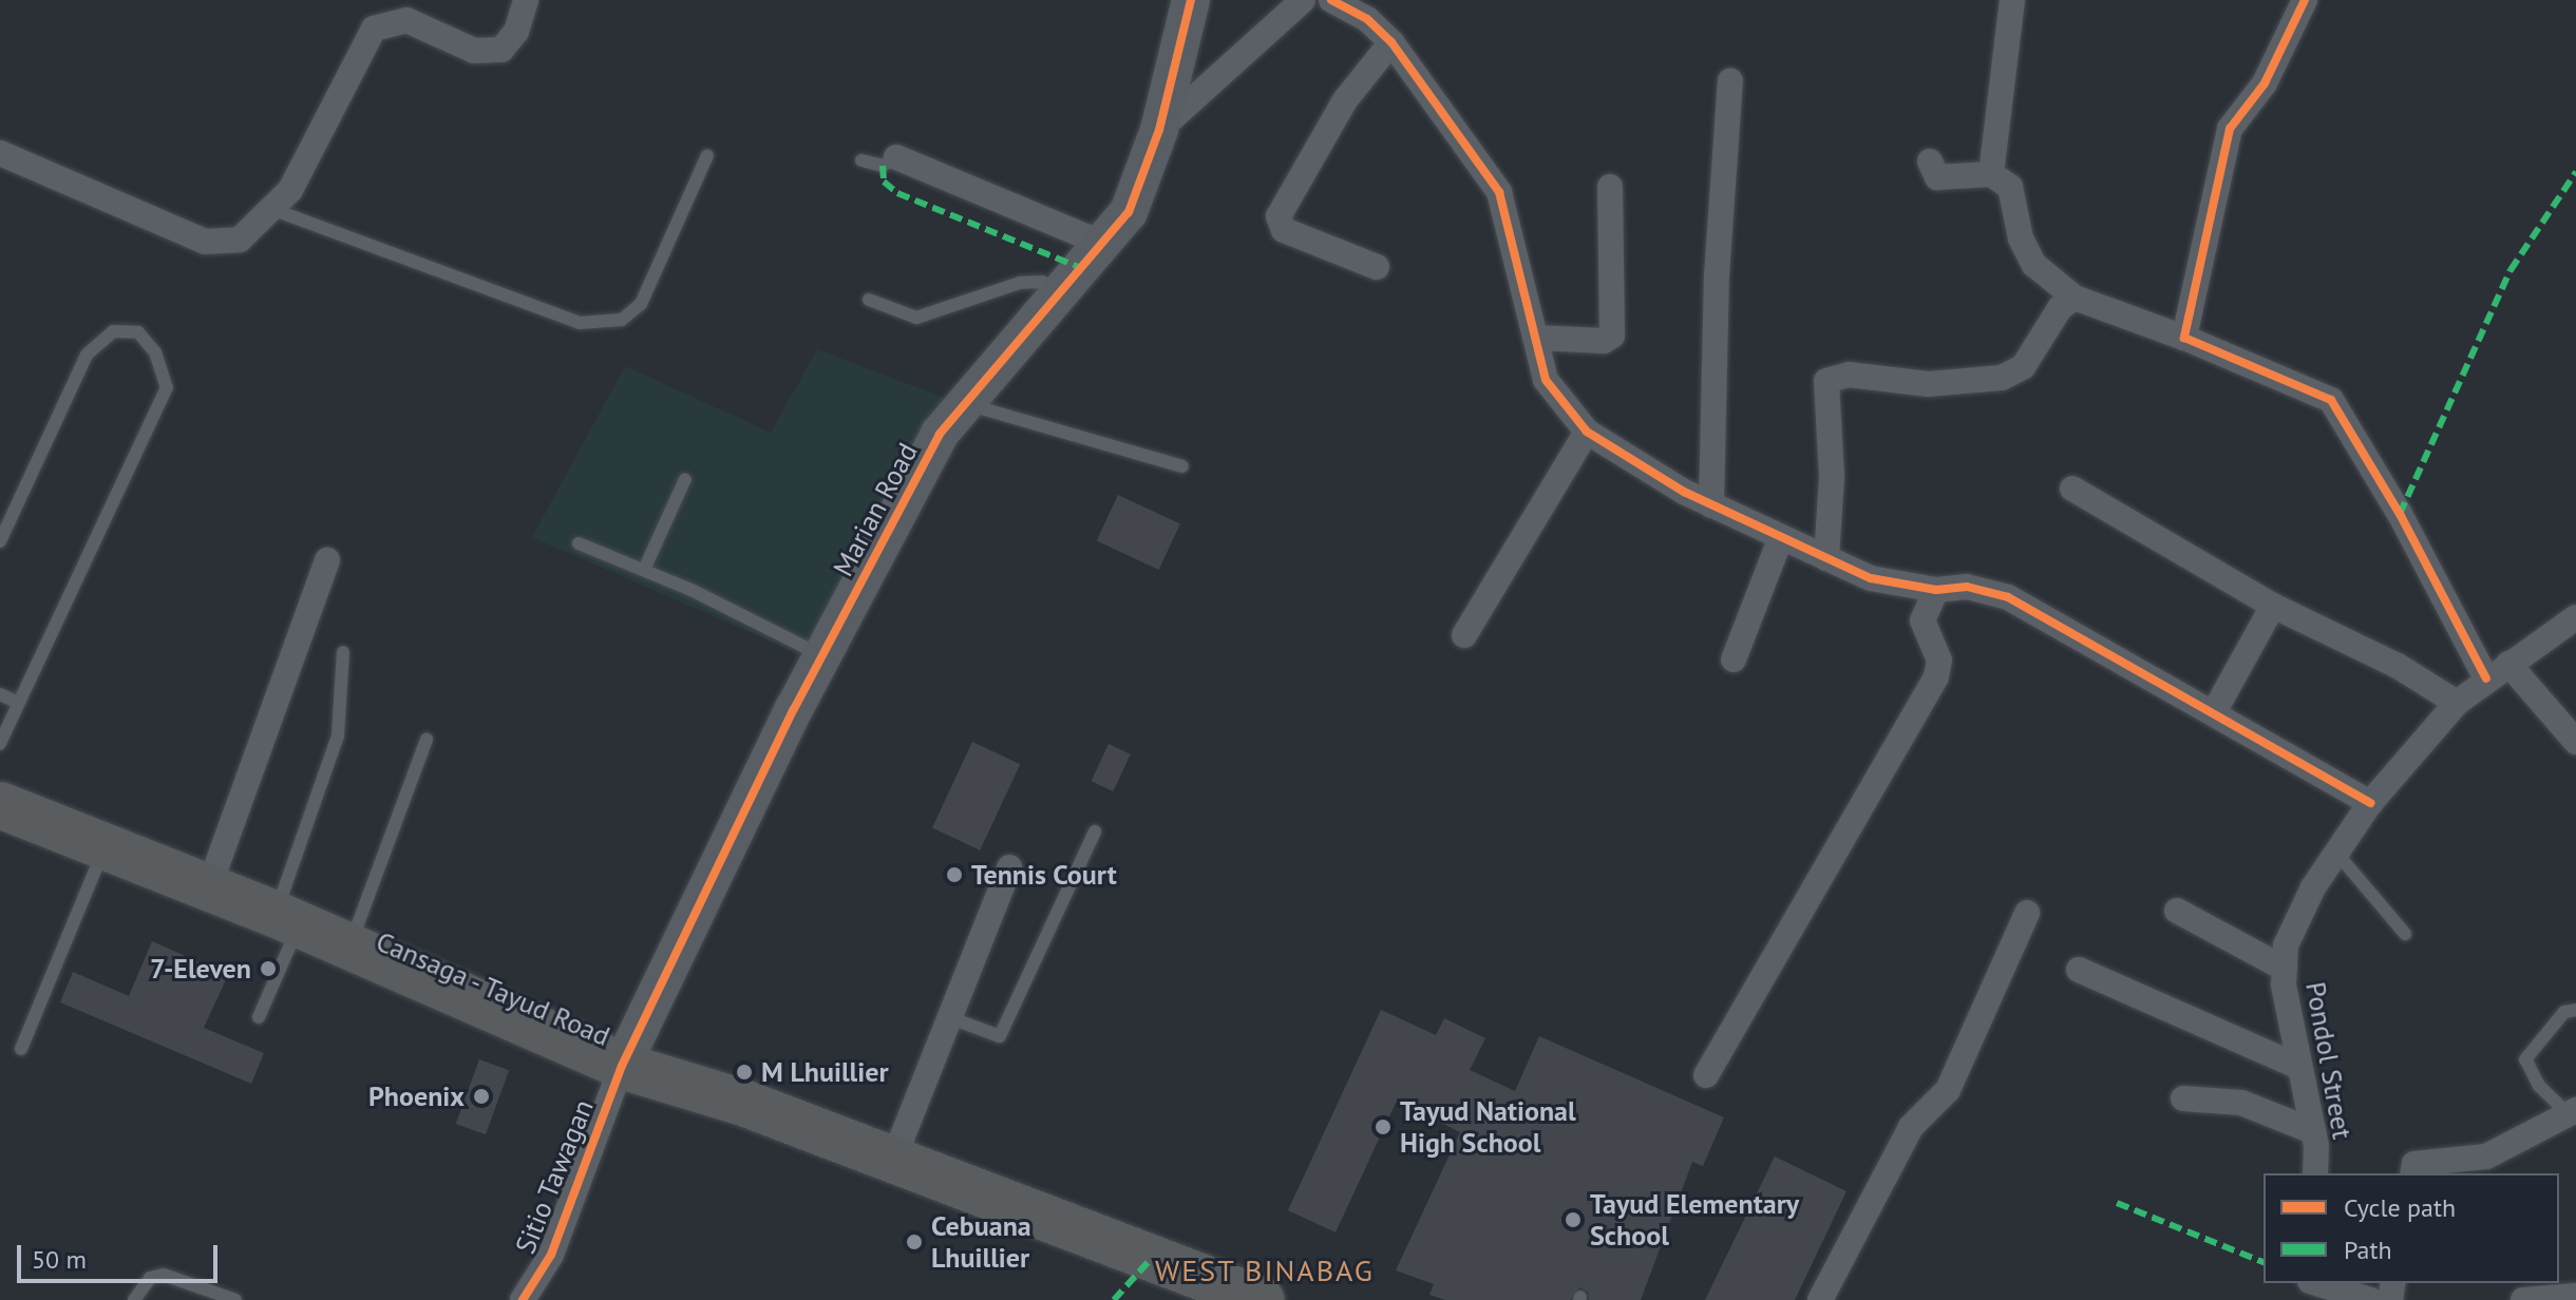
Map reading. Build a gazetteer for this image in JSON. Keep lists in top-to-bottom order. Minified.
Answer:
{"streets":{"highway":["Cansaga - Tayud Road"],"street":["Marian Road","Pondol Street","Sitio Tawagan"]},"crossings":[["Marian Road","Cansaga - Tayud Road"],["Marian Road","Sitio Tawagan"],["Cansaga - Tayud Road","Sitio Tawagan"]],"districts":["WEST BINABAG"],"places":["Tennis Court","7-Eleven","M Lhuillier","Phoenix","Tayud National High School","Tayud Elementary School","Cebuana Lhuillier"],"legend":["Cycle path","Path"],"scale_bar":"50 m"}
